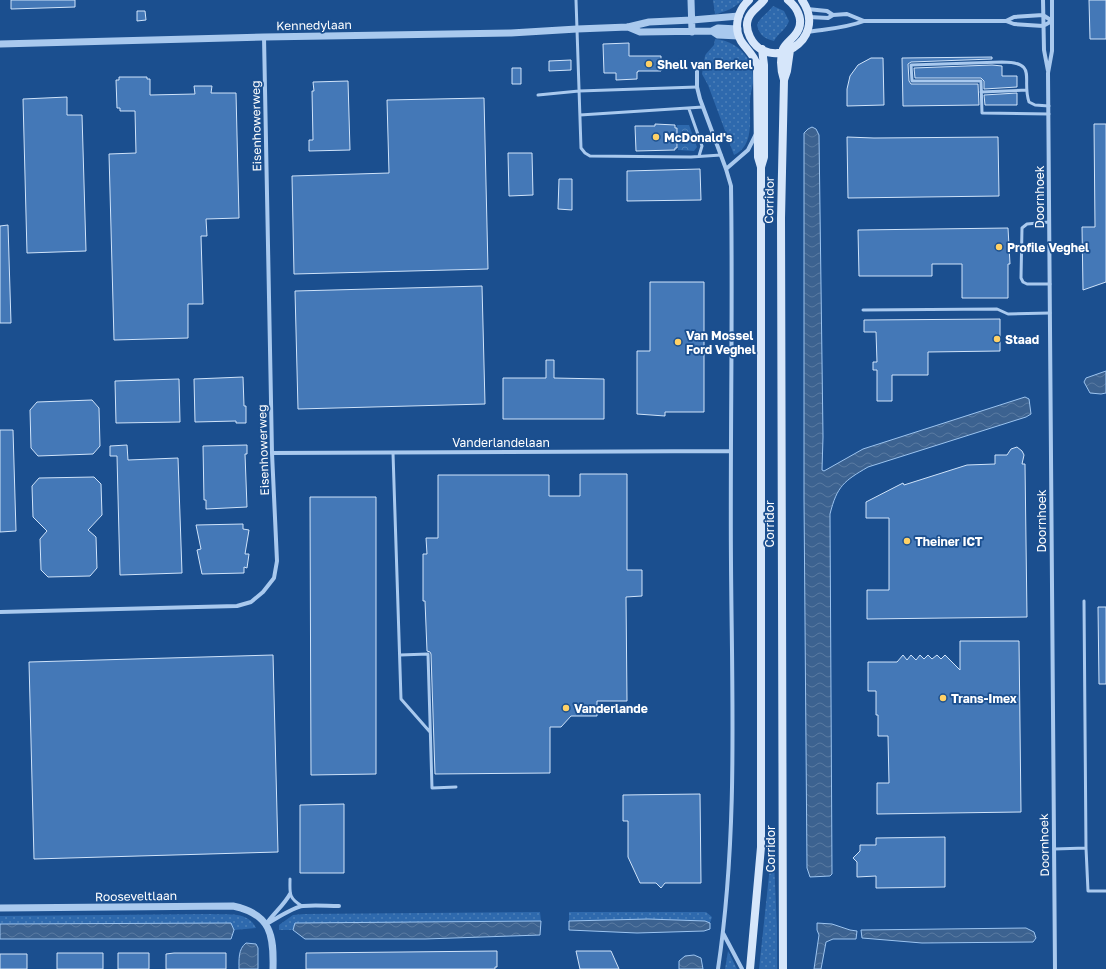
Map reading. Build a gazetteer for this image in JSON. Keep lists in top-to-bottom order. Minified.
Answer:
{"streets":{"main road":["Corridor"],"street":["Kennedylaan","Eisenhowerweg","Doornhoek","Vanderlandelaan","Rooseveltlaan"]},"crossings":[["Kennedylaan","Eisenhowerweg"],["Kennedylaan","Corridor"],["Eisenhowerweg","Vanderlandelaan"]],"places":["Shell van Berkel","McDonald's","Profile Veghel","Staad","Van Mossel Ford Veghel","Theiner ICT","Trans-Imex","Vanderlande"]}
